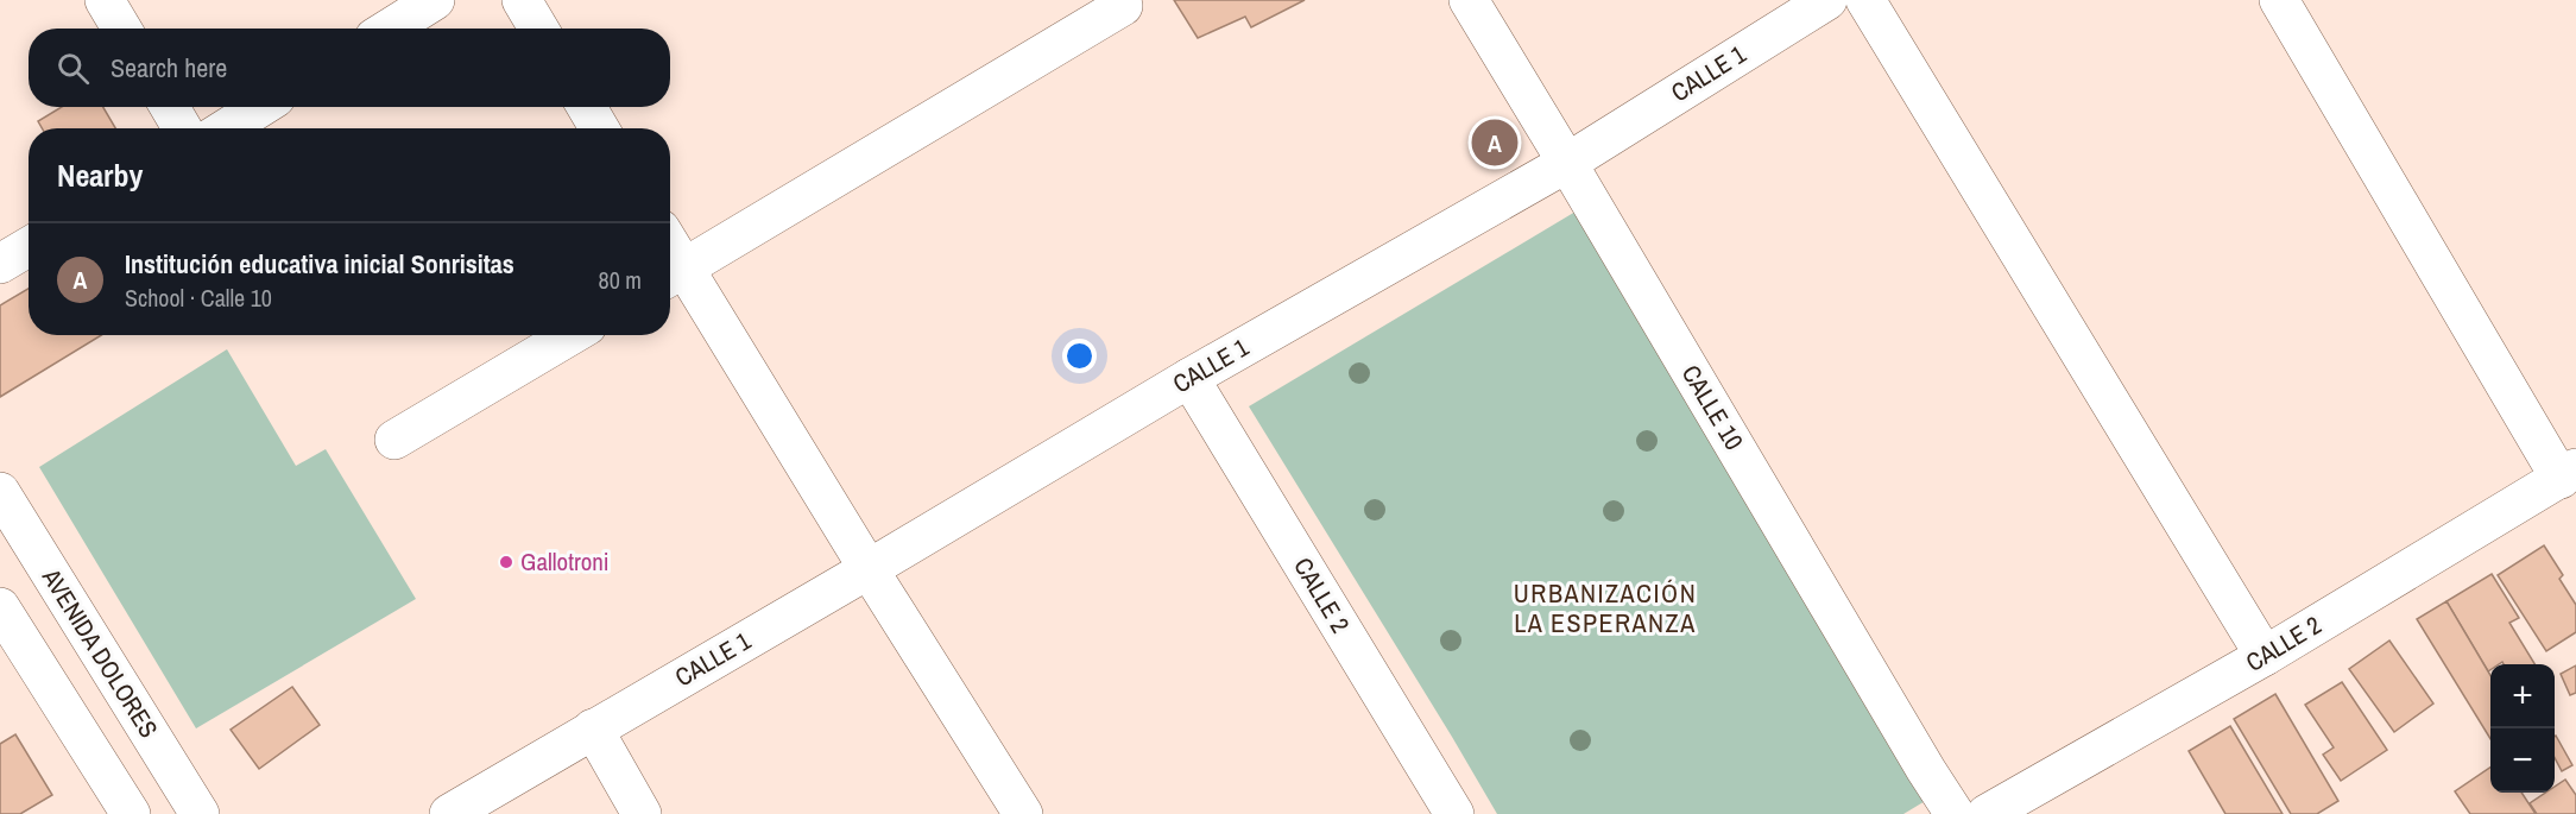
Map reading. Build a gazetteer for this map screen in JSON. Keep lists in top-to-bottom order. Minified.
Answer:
{"streets":{"street":["CALLE 1","CALLE 10","CALLE 2","AVENIDA DOLORES"]},"crossings":[["CALLE 1","CALLE 10"],["CALLE 1","CALLE 2"]],"districts":["URBANIZACIÓN LA ESPERANZA"],"places":["Gallotroni"],"page":{"search":"Search here","pins":"A","heading":"Nearby","list":[{"mark":"A","name":"Institución educativa inicial Sonrisitas","note":"School · Calle 10","value":"80 m"}],"map_buttons":["+","−"]}}
